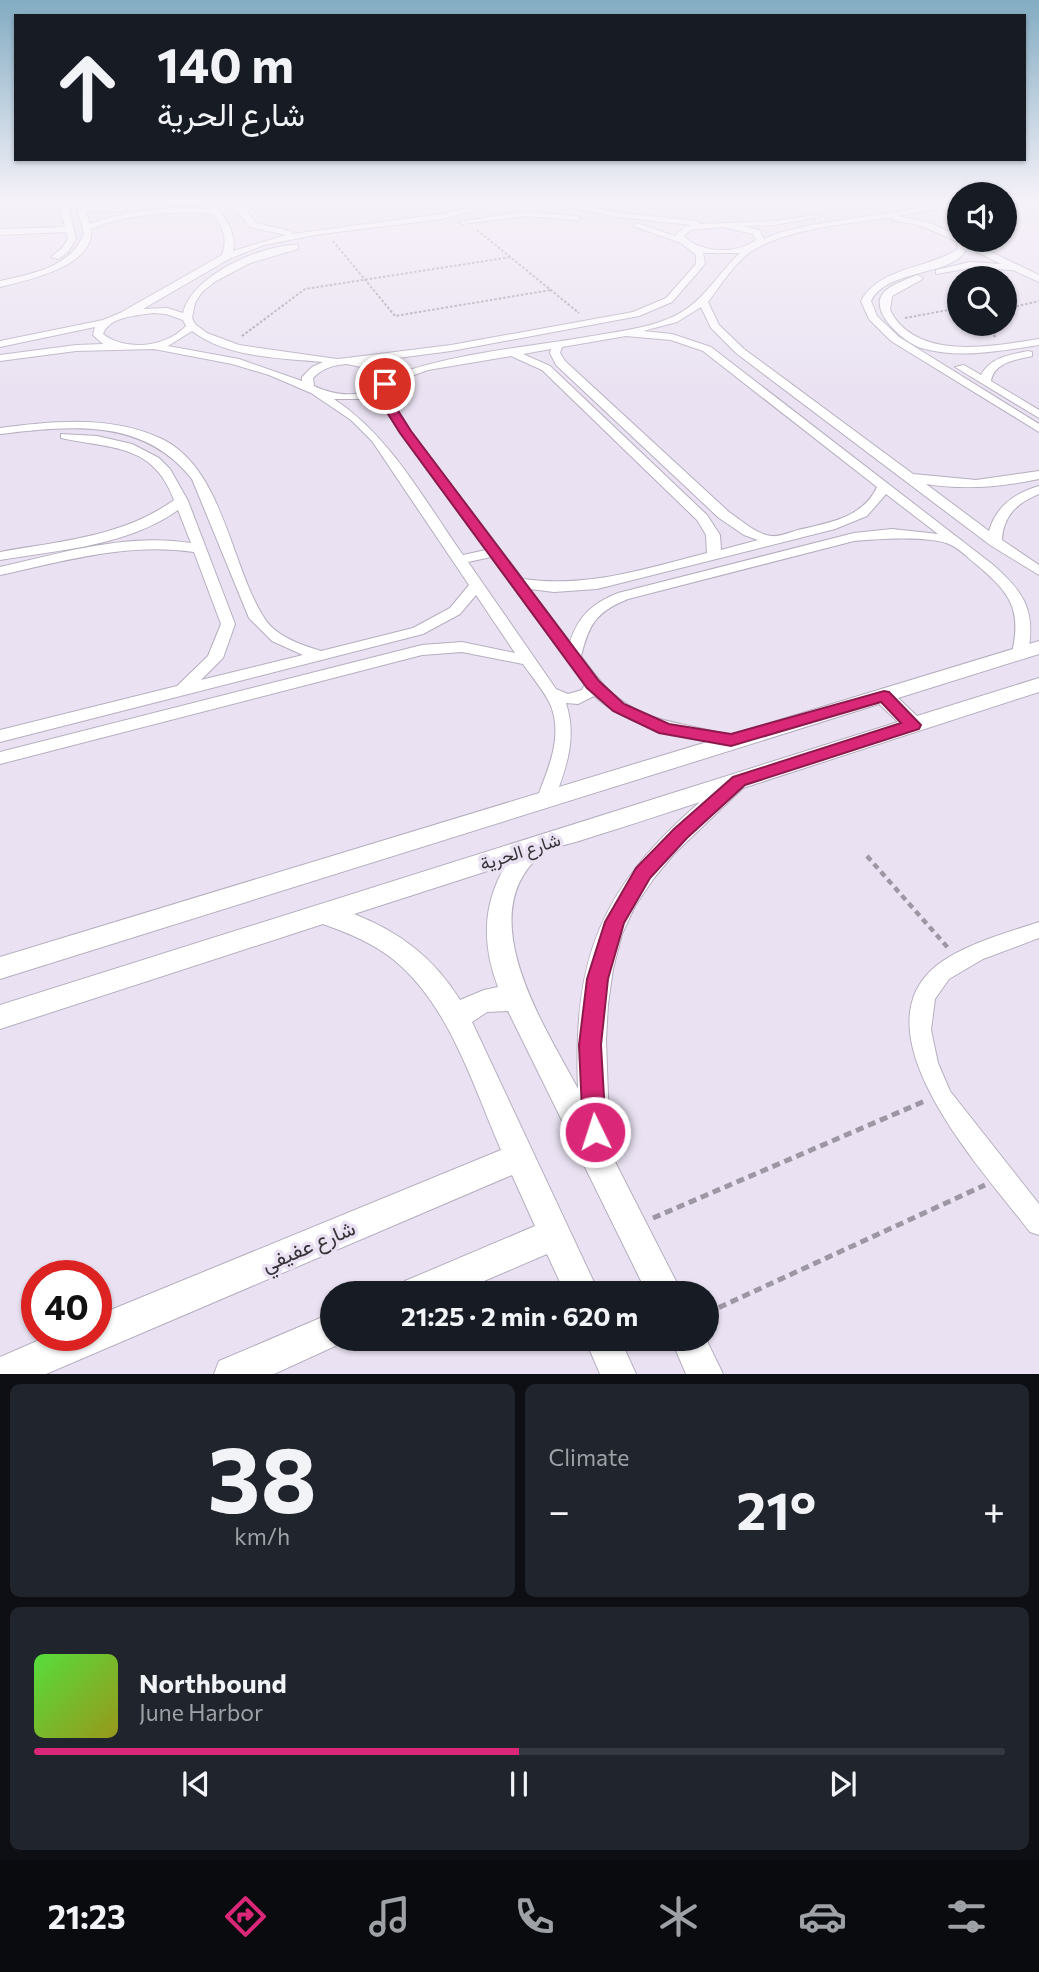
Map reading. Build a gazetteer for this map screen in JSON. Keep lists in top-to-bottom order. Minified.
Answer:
{"streets":{"street":["شارع الحرية","شارع عفيفي"]},"page":{"turn":["140 m","شارع الحرية"],"limit":"40","trip":"21:25 · 2 min · 620 m","tile":[["38","km/h"],"Climate"],"heat":["−","21°","+"],"song":["Northbound","June Harbor"],"tabs":"21:23"}}
